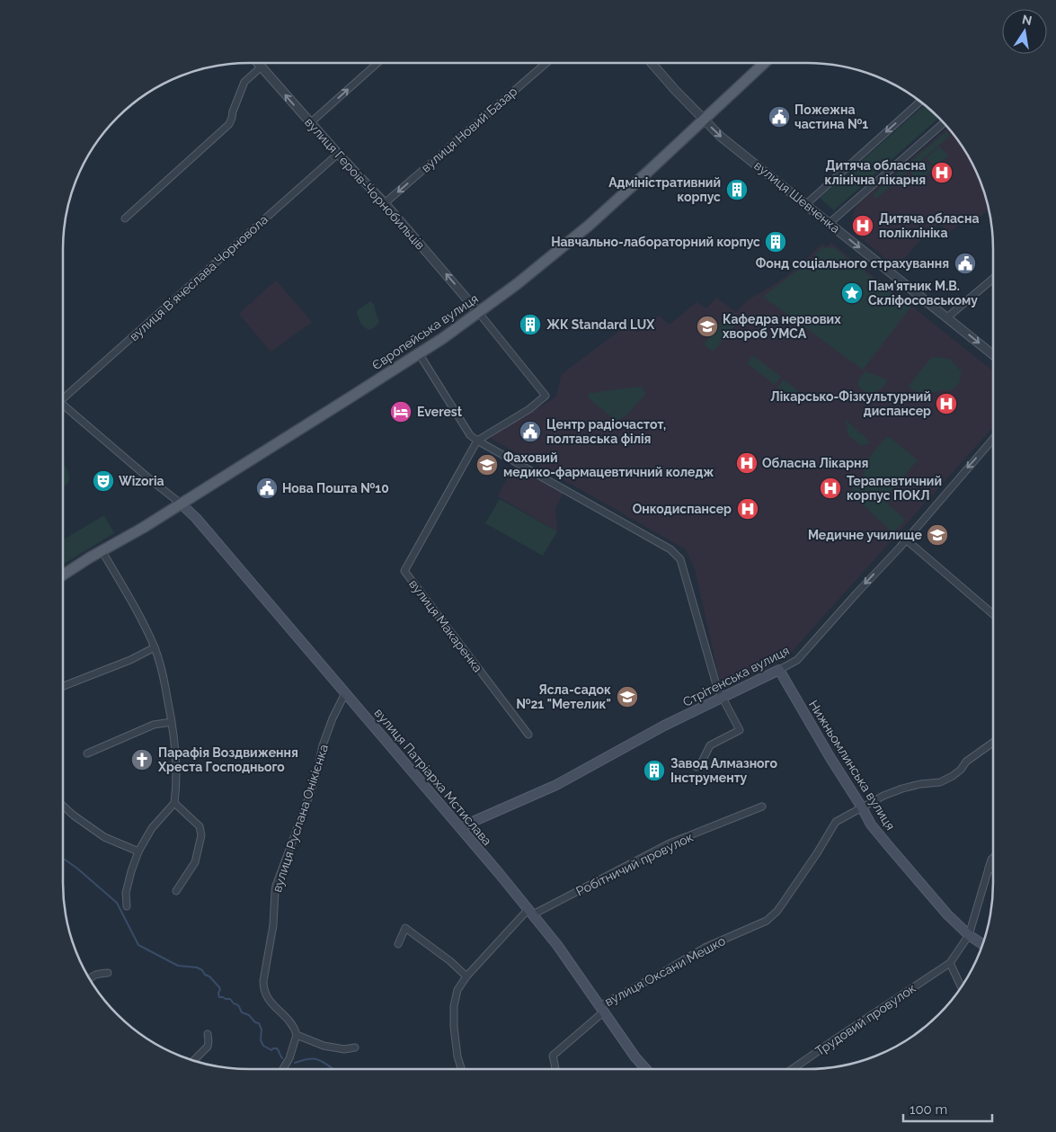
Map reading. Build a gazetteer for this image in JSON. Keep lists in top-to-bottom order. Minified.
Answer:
{"streets":{"main road":["Європейська вулиця","Стрітенська вулиця","Нижньомлинська вулиця","вулиця Патріарха Мстислава"],"street":["вулиця Новий Базар","вулиця Героїв-Чорнобильців","вулиця Шевченка","вулиця Вʼячеслава Чорновола","вулиця Макаренка","вулиця Руслана Онікієнка","Робітничий провулок","вулиця Оксани Мешко","Трудовий провулок"]},"crossings":[["вулиця Новий Базар","вулиця Героїв-Чорнобильців"],["вулиця Героїв-Чорнобильців","вулиця Вʼячеслава Чорновола"],["вулиця Героїв-Чорнобильців","Європейська вулиця"],["вулиця Шевченка","Європейська вулиця"],["Європейська вулиця","вулиця Патріарха Мстислава"],["Стрітенська вулиця","Нижньомлинська вулиця"],["Стрітенська вулиця","вулиця Патріарха Мстислава"],["Нижньомлинська вулиця","вулиця Оксани Мешко"],["вулиця Патріарха Мстислава","вулиця Руслана Онікієнка"],["вулиця Патріарха Мстислава","Робітничий провулок"],["вулиця Патріарха Мстислава","вулиця Оксани Мешко"]],"one_way":["вулиця Новий Базар","вулиця Героїв-Чорнобильців","вулиця Шевченка","Стрітенська вулиця"],"places":{"public building":["Пожежна частина №1","Фонд соціального страхування","Центр радіочастот, полтавська філія","Нова Пошта №10"],"hospital":["Дитяча обласна клінічна лікарня","Дитяча обласна поліклініка","Лікарсько-Фізкультурний диспансер","Обласна Лікарня","Терапевтичний корпус ПОКЛ","Онкодиспансер"],"building":["Адміністративний корпус","Навчально-лабораторний корпус","ЖК Standard LUX","Завод Алмазного Інструменту"],"place":["Пам'ятник М.В. Скліфосовському"],"school or university":["Кафедра нервових хвороб УМСА","Фаховий медико-фармацевтичний коледж","Медичне училище","Ясла-садок №21 \"Метелик\""],"hotel":["Everest"],"theatre":["Wizoria"],"church":["Парафія Воздвиження Хреста Господнього"]},"scale_bar":"100 m","north":"top"}
